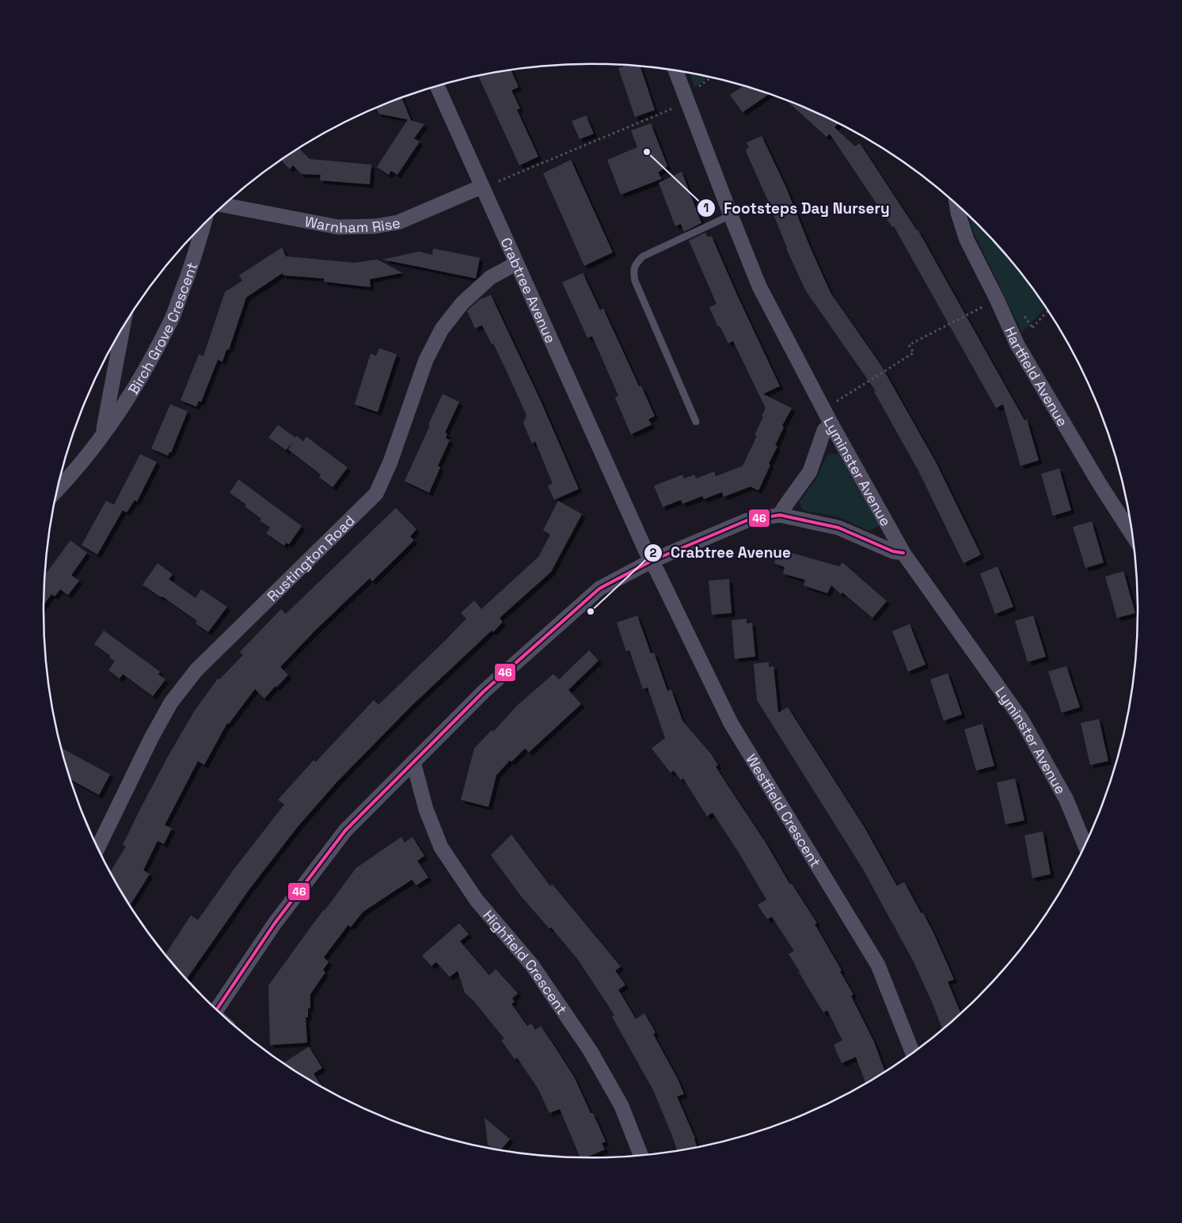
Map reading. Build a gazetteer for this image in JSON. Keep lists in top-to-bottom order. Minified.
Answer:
{"streets":{"street":["Warnham Rise","Crabtree Avenue","Birch Grove Crescent","Hartfield Avenue","Lyminster Avenue","Rustington Road","Westfield Crescent","Highfield Crescent"]},"crossings":[["Warnham Rise","Crabtree Avenue"],["Crabtree Avenue","Rustington Road"],["Crabtree Avenue","Westfield Crescent"]],"places":["Footsteps Day Nursery","Crabtree Avenue"],"lines":["transit line 46"]}
